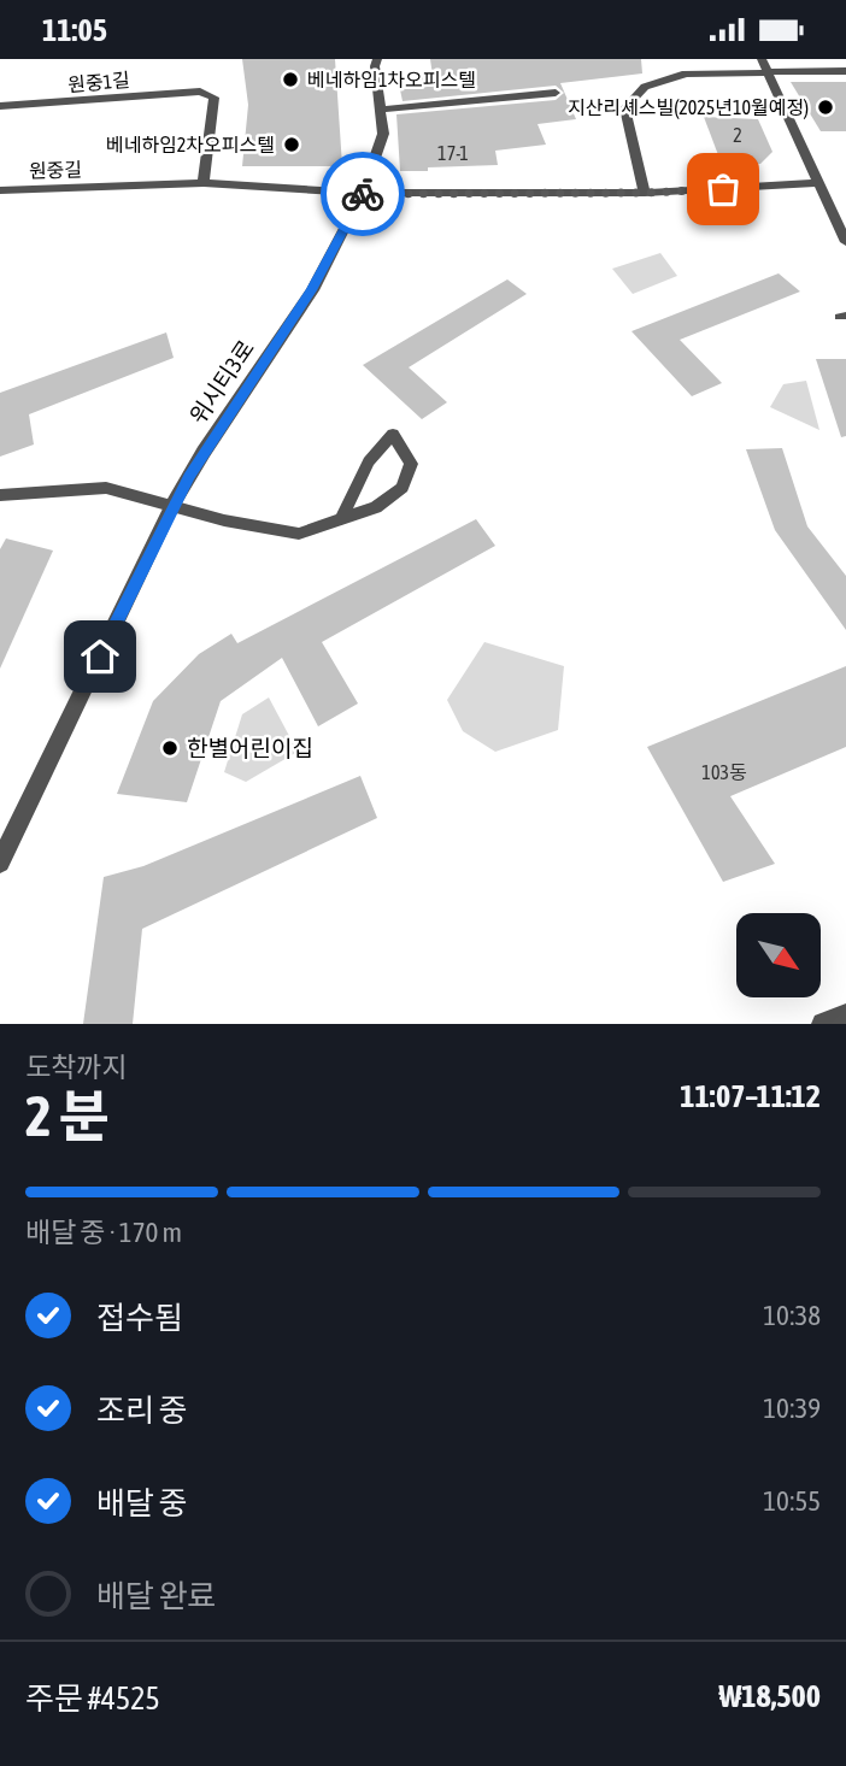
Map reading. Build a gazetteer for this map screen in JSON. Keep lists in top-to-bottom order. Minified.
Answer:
{"streets":{"street":["원중1길","원중길","위시티3로"]},"crossings":[["원중1길","원중길"],["원중길","위시티3로"]],"places":["베네하임1차오피스텔","지산리셰스빌(2025년10월예정)","베네하임2차오피스텔","한별어린이집"],"house_numbers":["2","17-1","103동"],"north":"bottom right","page":{"status":"11:05","heading":["2 분","도착까지","11:07–11:12"],"panel":["주문 #4525","₩18,500"],"bar":"배달 중 · 170 m","list":[["접수됨","10:38"],["조리 중","10:39"],["배달 중","10:55"],"배달 완료"]}}
